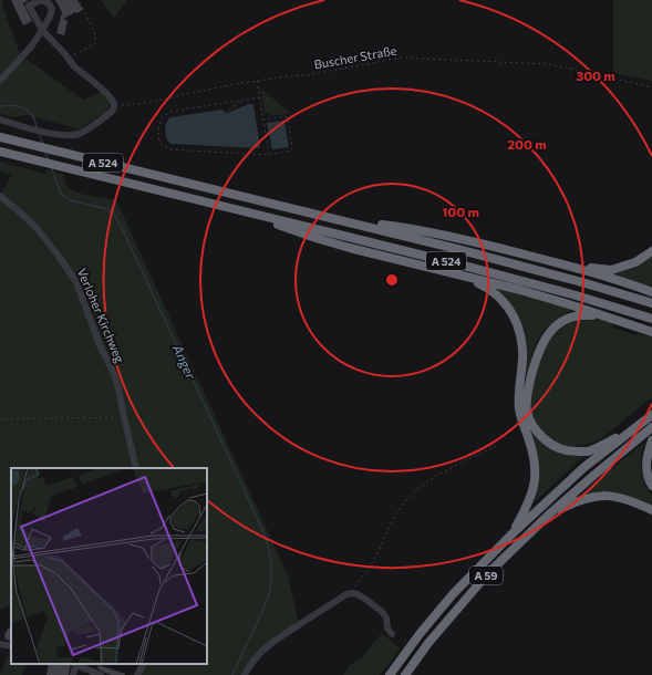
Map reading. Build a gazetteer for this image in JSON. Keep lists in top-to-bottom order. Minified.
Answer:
{"streets":{"highway":["A 524","A 59"],"street":["Verloher Kirchweg"],"path":["Buscher Straße"]},"water":["Anger"],"rings":["300 m","200 m","100 m"]}
